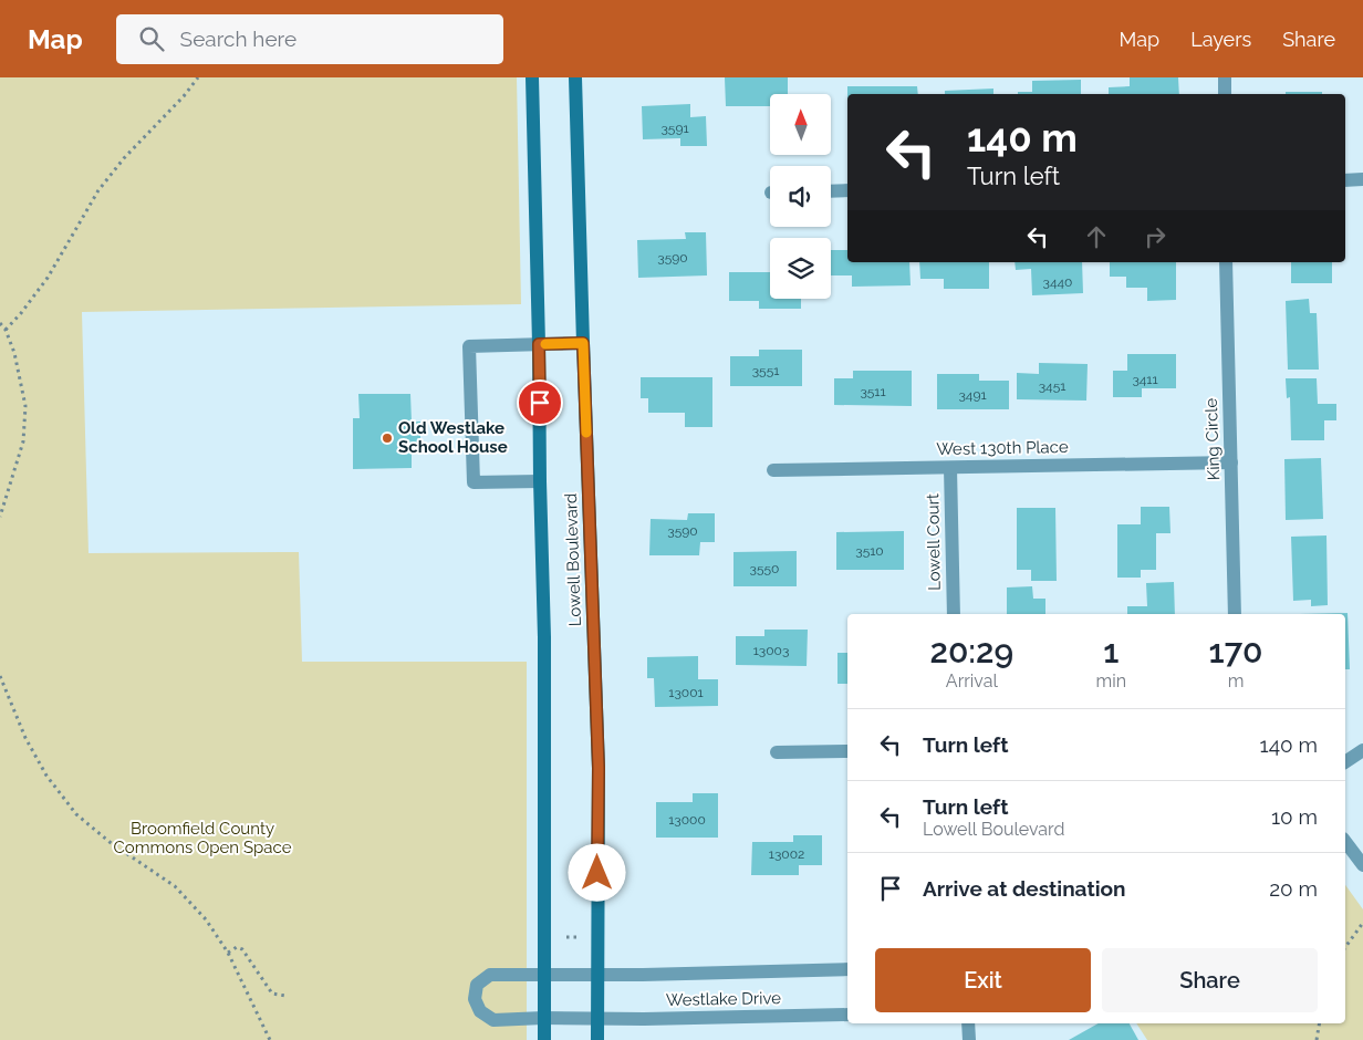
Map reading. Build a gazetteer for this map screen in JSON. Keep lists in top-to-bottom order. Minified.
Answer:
{"streets":{"main road":["Lowell Boulevard"],"street":["King Circle","West 130th Place","Lowell Court","Westlake Drive"]},"crossings":[["King Circle","West 130th Place"],["West 130th Place","Lowell Court"],["Lowell Boulevard","Westlake Drive"]],"parks":["Broomfield County Commons Open Space"],"places":["Old Westlake School House"],"house_numbers":["3591","3590","3440","3551","3411","3451","3511","3491","3590","3510","3550","13003","13001","13000","13002"],"north":"top","page":{"header":"Map","search":"Search here","nav":["Map","Layers","Share"],"turn":["140 m","Turn left"],"eta":["20:29","Arrival","1","min","170","m"],"list":[{"name":"Turn left","value":"140 m"},{"name":"Turn left","note":"Lowell Boulevard","value":"10 m"},{"name":"Arrive at destination","value":"20 m"}],"buttons":["Exit","Share"]}}
